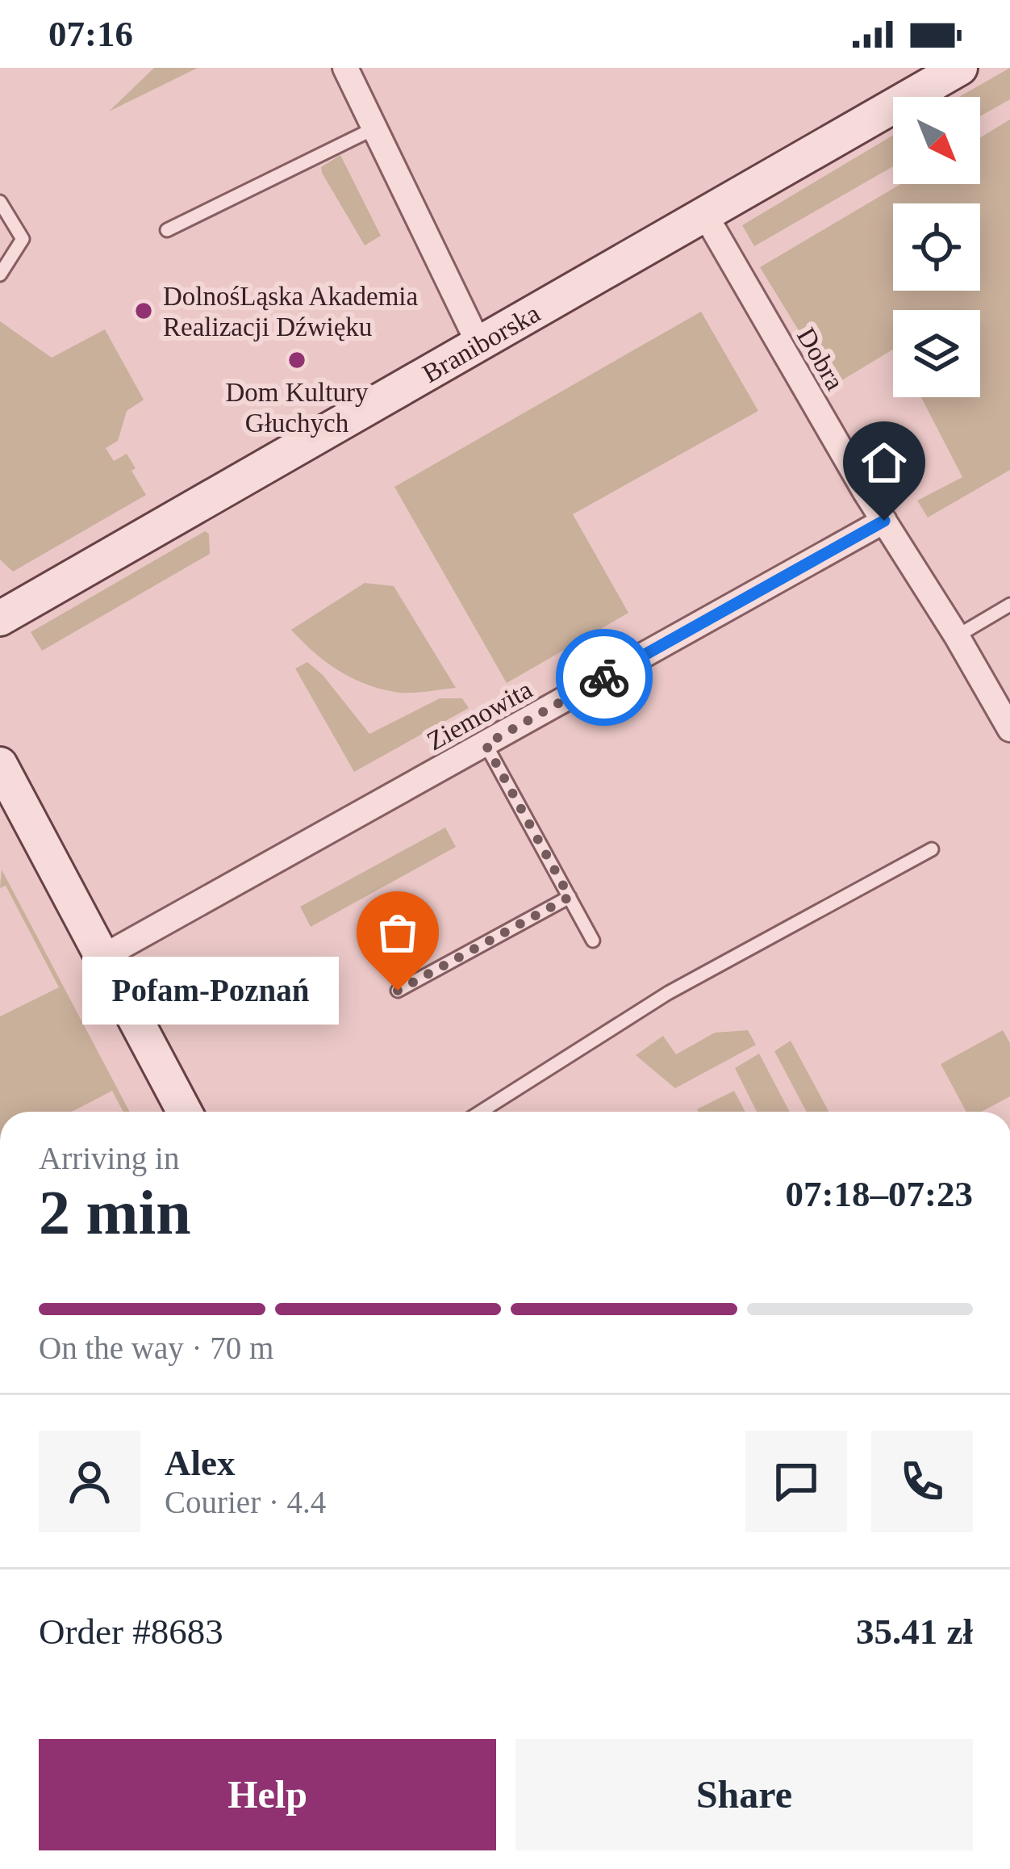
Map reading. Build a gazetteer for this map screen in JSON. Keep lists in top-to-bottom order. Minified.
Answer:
{"streets":{"street":["Braniborska","Dobra","Ziemowita"]},"crossings":[["Braniborska","Dobra"],["Dobra","Ziemowita"]],"places":["DolnośLąska Akademia Realizacji Dźwięku","Dom Kultury Głuchych","Pofam-Poznań"],"north":"bottom right","page":{"status":"07:16","bubble":"Pofam-Poznań","heading":["2 min","Arriving in","07:18–07:23"],"panel":["Alex","Courier · 4.4","Order #8683","35.41 zł"],"bar":"On the way · 70 m","buttons":["Help","Share"]}}
